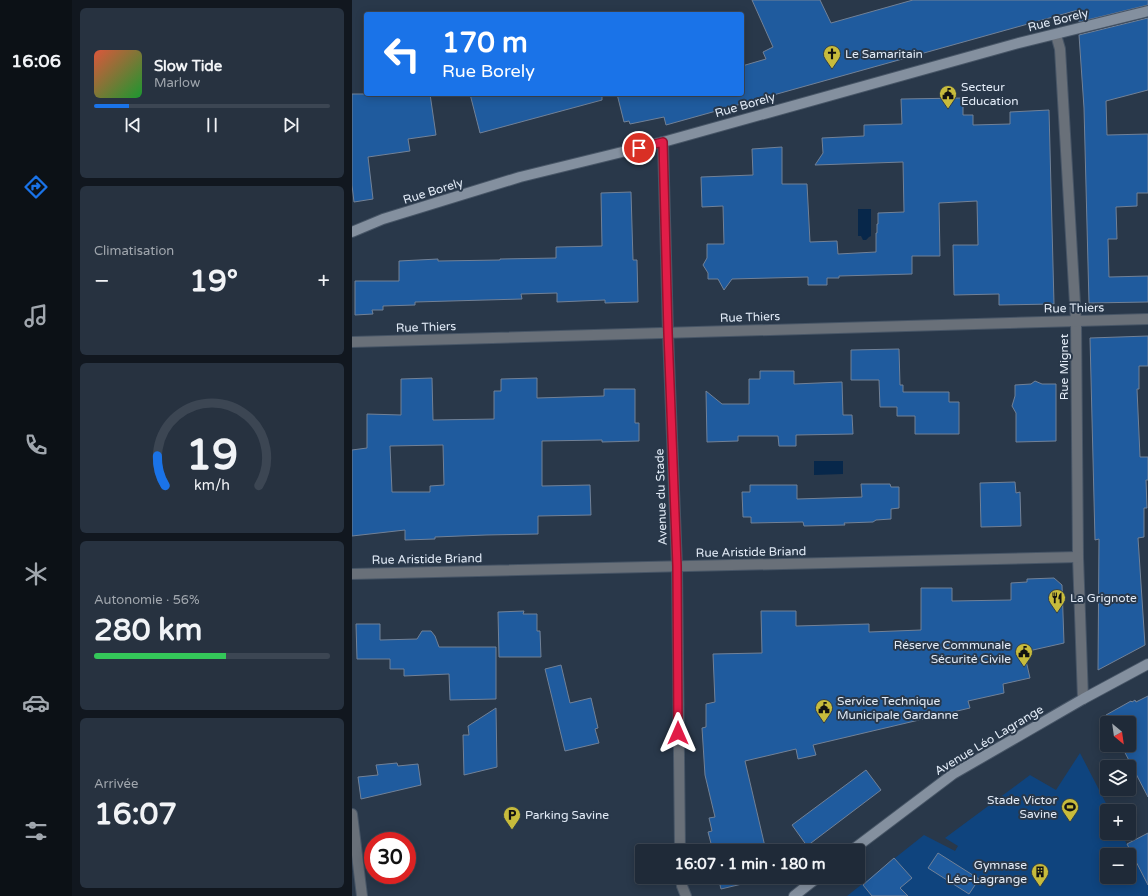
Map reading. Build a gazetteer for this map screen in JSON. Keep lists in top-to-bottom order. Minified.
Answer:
{"streets":{"main road":["Rue Borely","Avenue Léo Lagrange"],"street":["Rue Thiers","Rue Mignet","Avenue du Stade","Rue Aristide Briand"]},"crossings":[["Rue Borely","Rue Mignet"],["Rue Borely","Avenue du Stade"],["Rue Thiers","Rue Mignet"],["Rue Thiers","Avenue du Stade"],["Rue Mignet","Rue Aristide Briand"],["Rue Mignet","Avenue Léo Lagrange"],["Avenue du Stade","Rue Aristide Briand"]],"places":{"church":["Le Samaritain"],"public building":["Secteur Education","Réserve Communale Sécurité Civile","Service Technique Municipale Gardanne"],"restaurant":["La Grignote"],"sports":["Stade Victor Savine"],"parking":["Parking Savine"],"building":["Gymnase Léo-Lagrange"]},"north":"bottom right","page":{"tabs":"16:06","turn":["170 m","Rue Borely"],"song":["Slow Tide","Marlow"],"tile":["Climatisation",["Autonomie · 56%","280 km"],["Arrivée","16:07"]],"heat":["−","19°","+"],"map_buttons":["+","−"],"limit":"30","trip":"16:07 · 1 min · 180 m","gauge":["19","km/h"]}}
